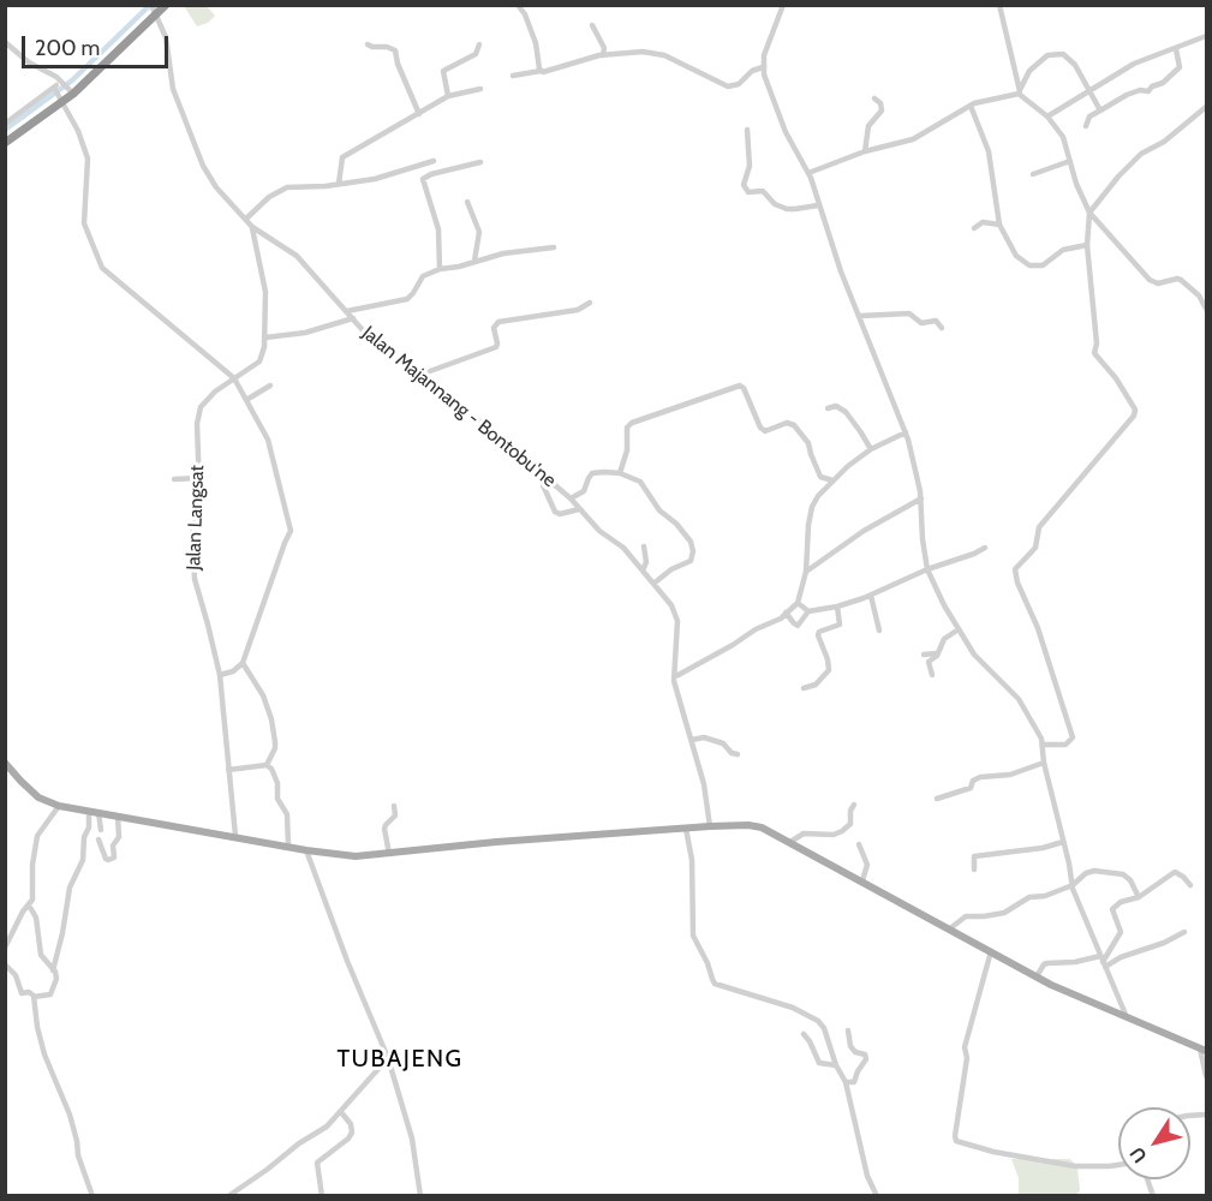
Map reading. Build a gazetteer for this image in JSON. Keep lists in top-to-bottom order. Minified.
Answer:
{"streets":{"street":["Jalan Majannang - Bontobu'ne","Jalan Langsat"]},"crossings":[["Jalan Majannang - Bontobu'ne","Jalan Langsat"]],"districts":["TUBAJENG"],"scale_bar":"200 m","north":"bottom left"}
